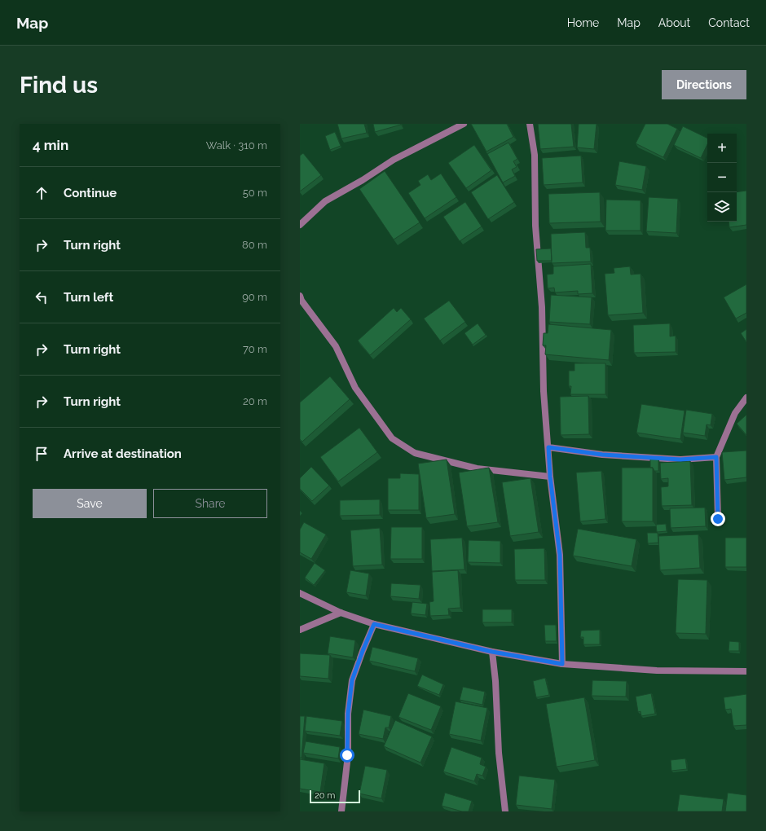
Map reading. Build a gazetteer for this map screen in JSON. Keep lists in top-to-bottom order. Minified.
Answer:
{"scale_bar":"20 m","page":{"header":"Map","nav":["Home","Map","About","Contact"],"buttons":["Directions",["Save","Share"]],"title":"Find us","heading":["4 min","Walk · 310 m"],"map_buttons":["+","−"],"list":[["Continue","50 m"],["Turn right","80 m"],["Turn left","90 m"],["Turn right","70 m"],["Turn right","20 m"],"Arrive at destination"],"scale":"20 m"}}
